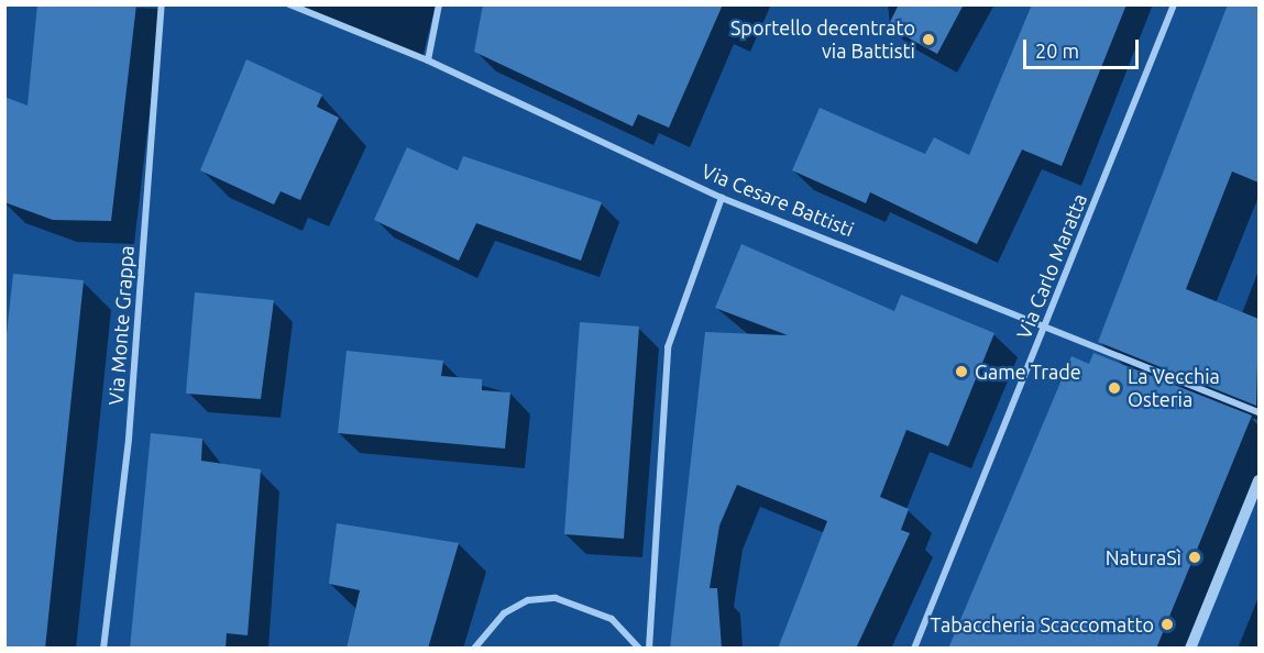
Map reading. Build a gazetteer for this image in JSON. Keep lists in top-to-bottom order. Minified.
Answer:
{"streets":{"street":["Via Cesare Battisti","Via Carlo Maratta","Via Monte Grappa"]},"crossings":[["Via Cesare Battisti","Via Carlo Maratta"]],"places":["Sportello decentrato via Battisti","Game Trade","La Vecchia Osteria","NaturaSì","Tabaccheria Scaccomatto"],"scale_bar":"20 m"}
